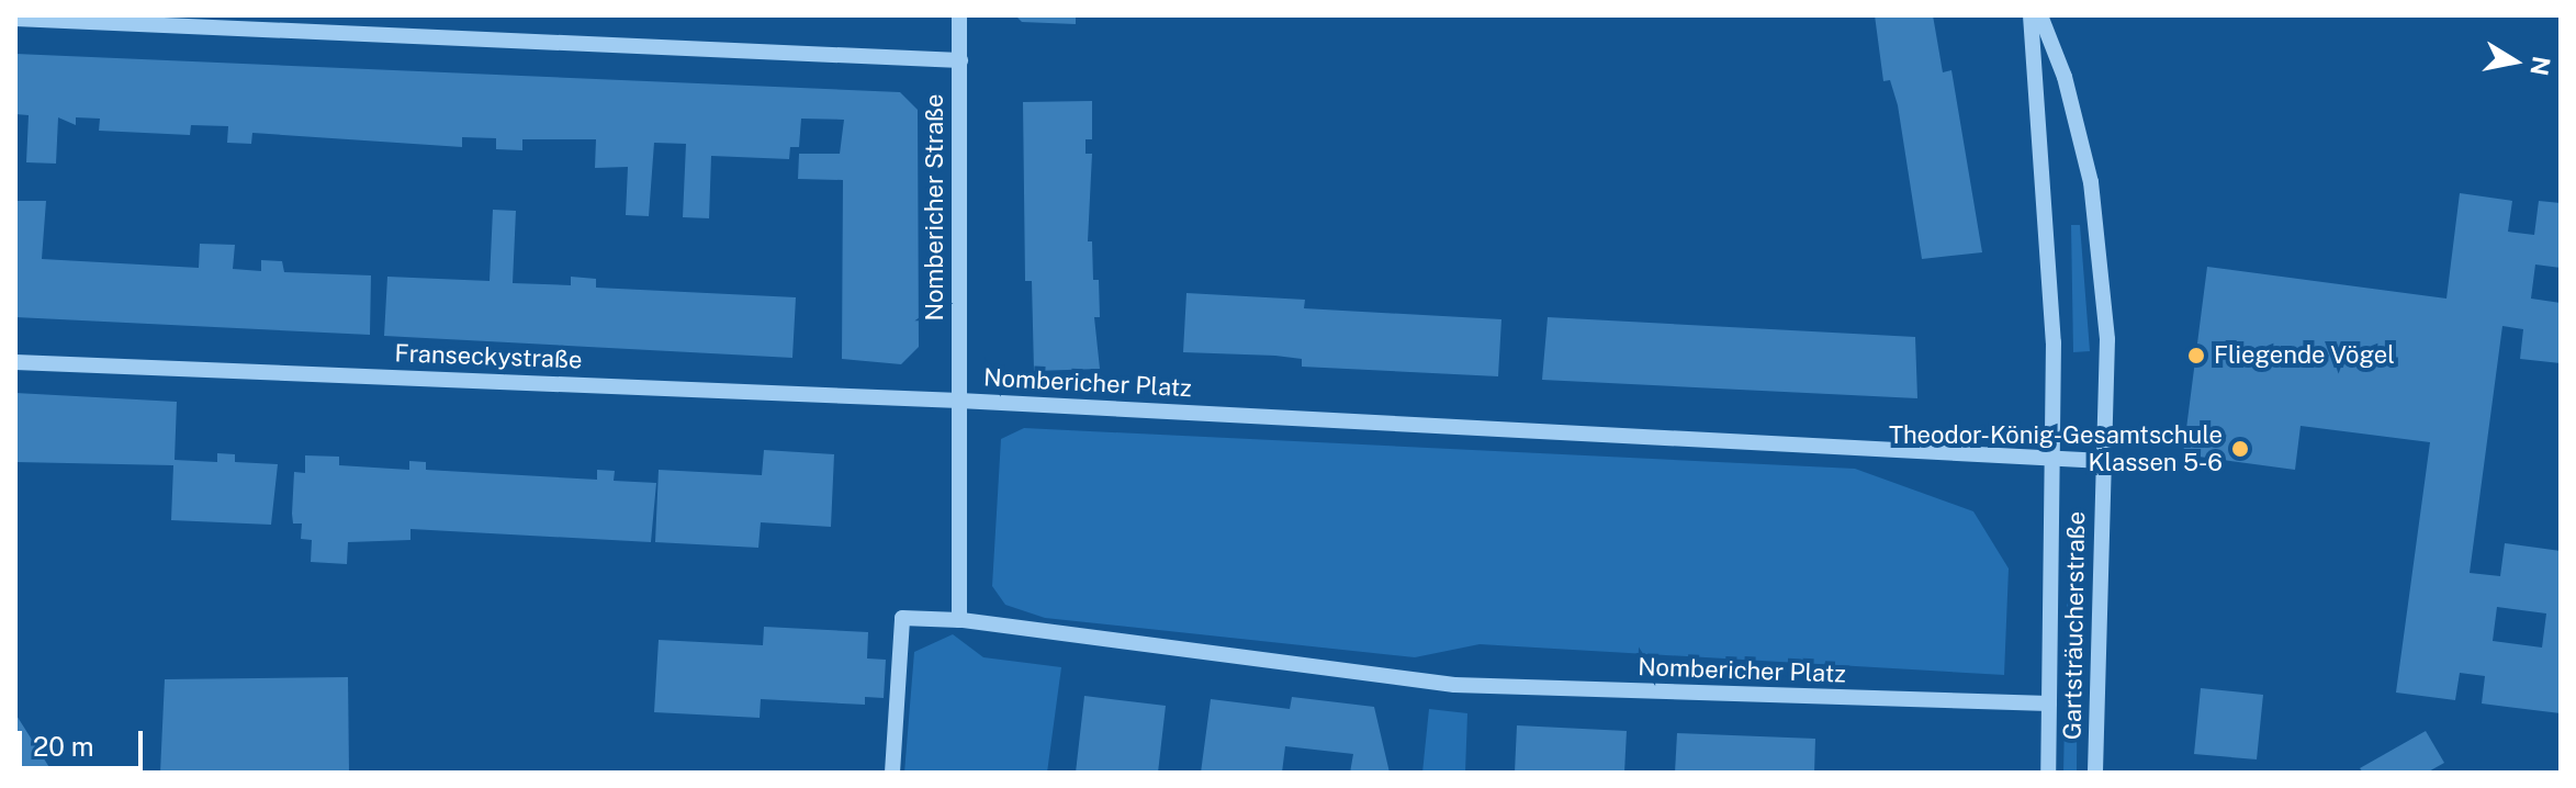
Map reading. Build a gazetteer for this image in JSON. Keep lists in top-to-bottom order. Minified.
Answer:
{"streets":{"street":["Nombericher Straße","Franseckystraße","Nombericher Platz","Gartsträucherstraße"]},"crossings":[["Nombericher Straße","Franseckystraße"],["Nombericher Straße","Nombericher Platz"],["Franseckystraße","Nombericher Platz"],["Nombericher Platz","Gartsträucherstraße"]],"places":["Fliegende Vögel","Theodor-König-Gesamtschule Klassen 5-6"],"scale_bar":"20 m","north":"right"}
